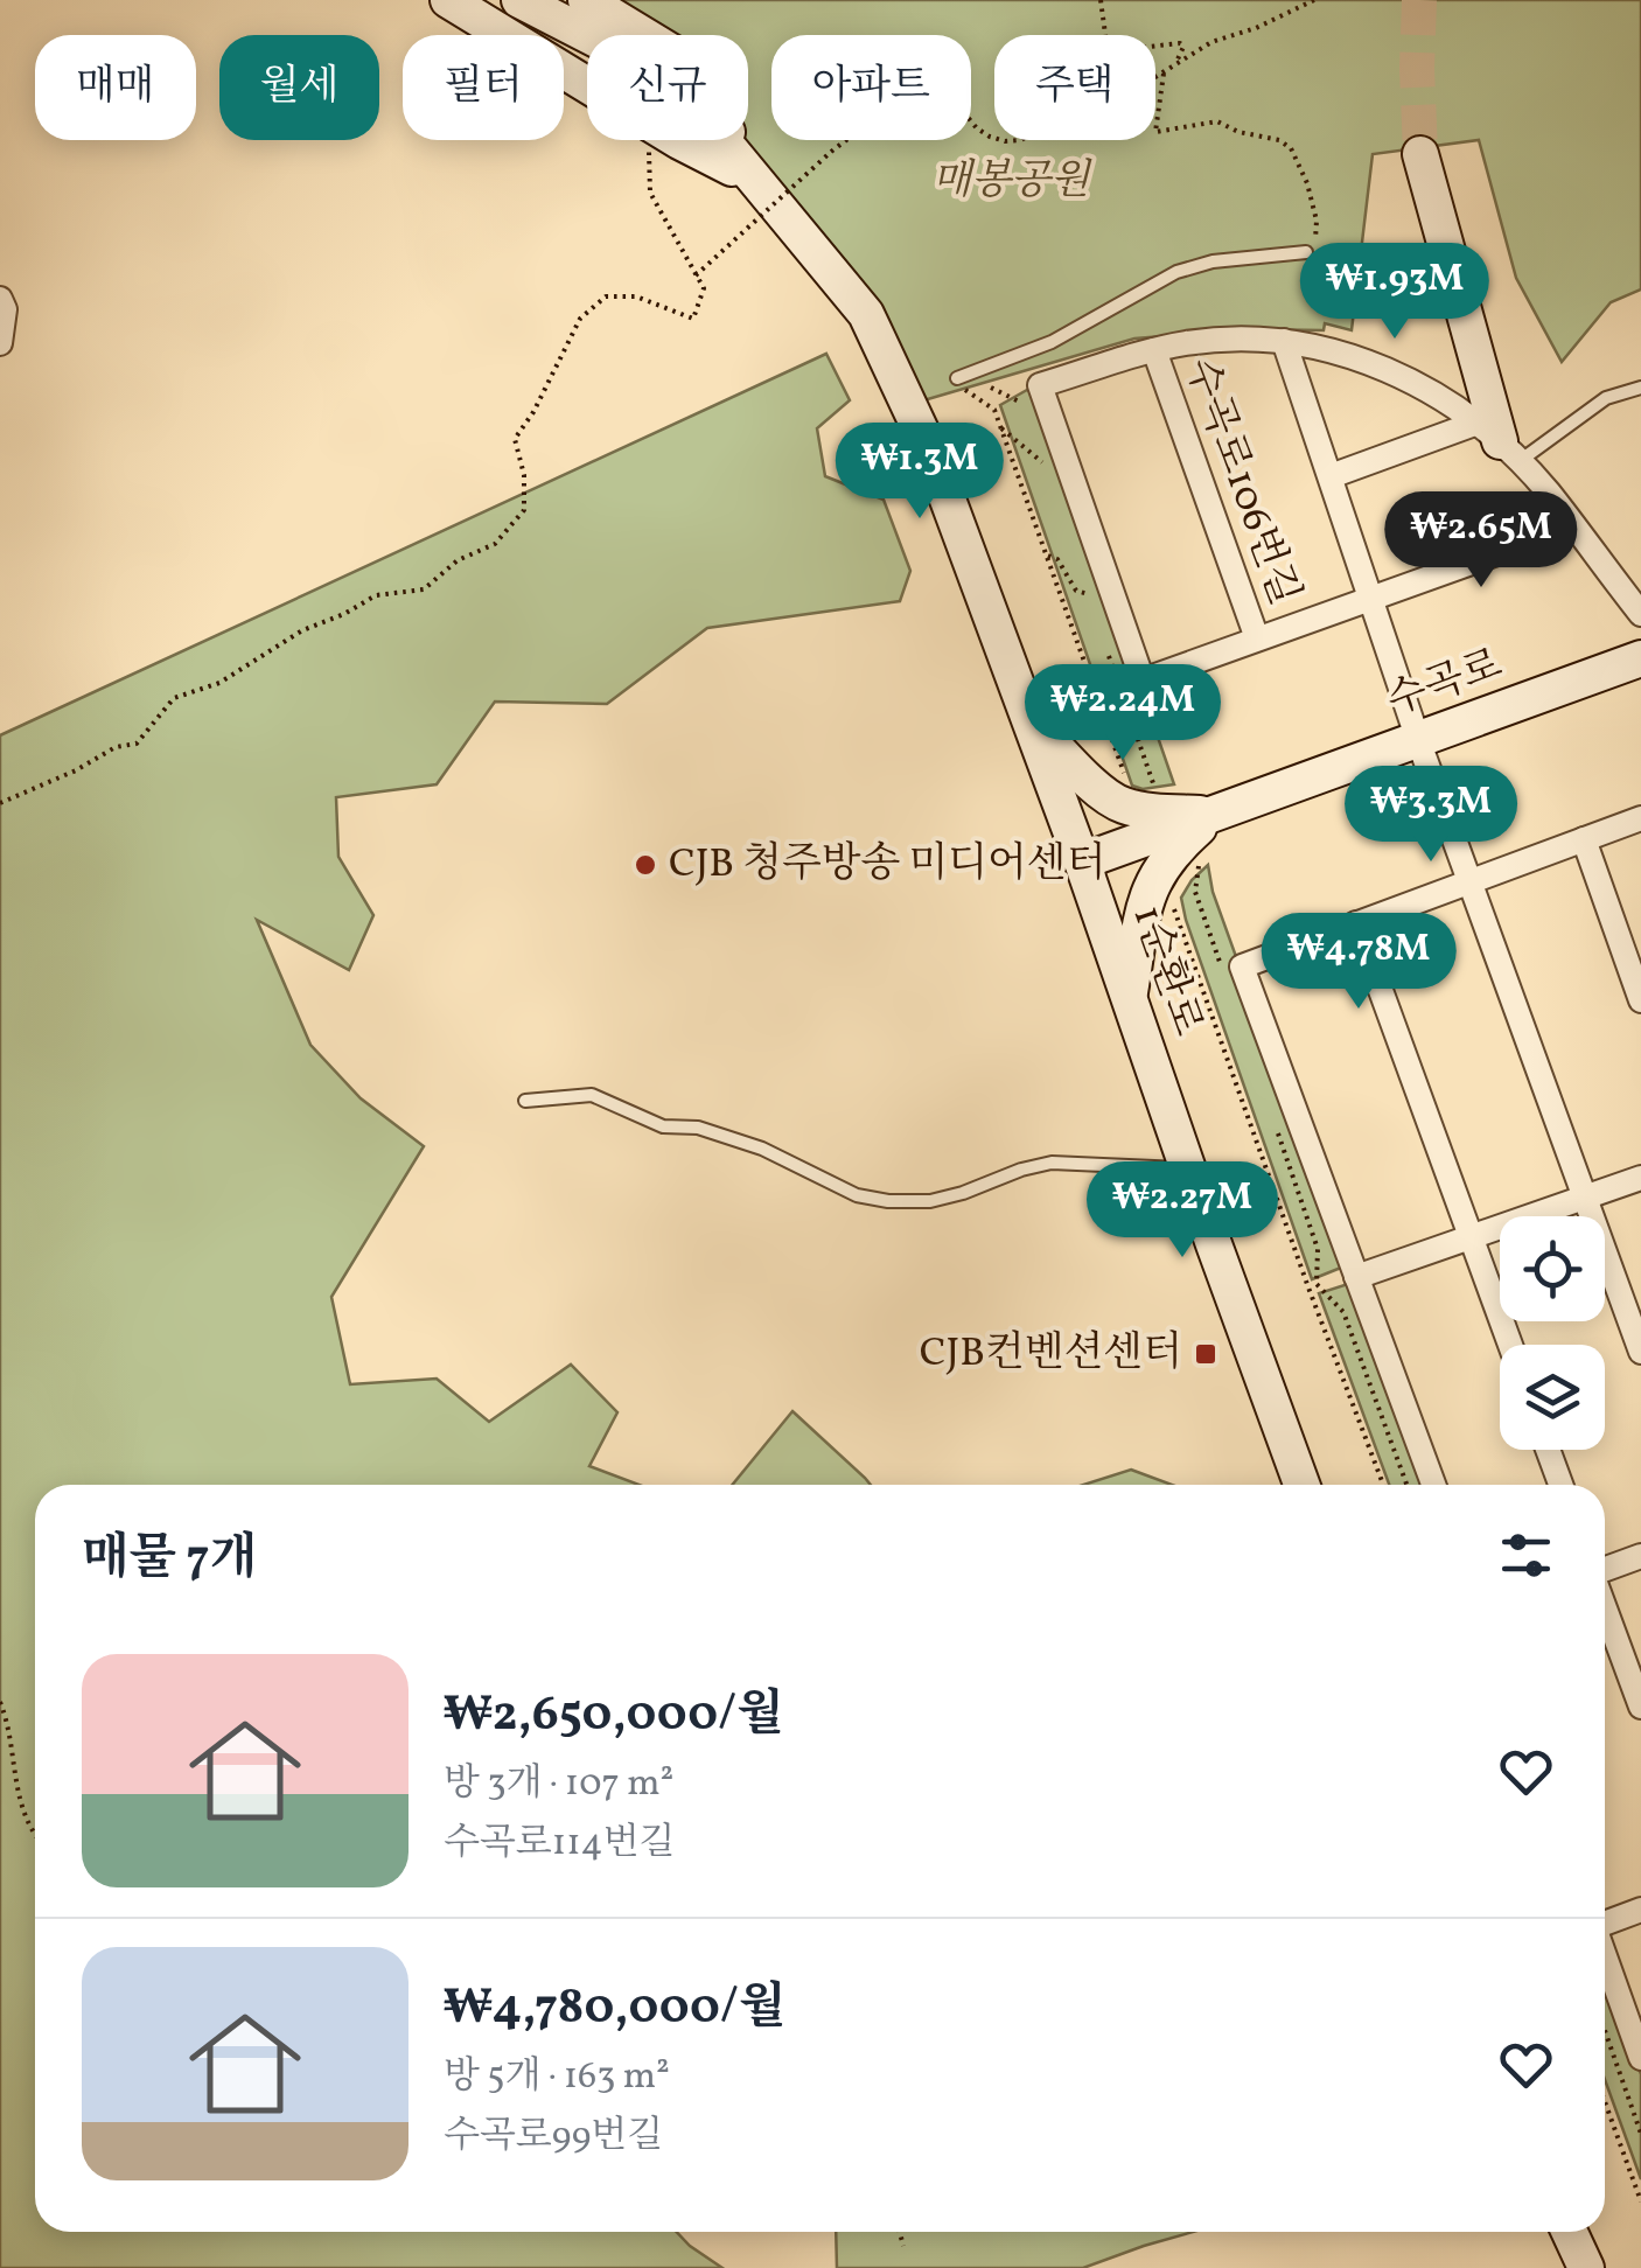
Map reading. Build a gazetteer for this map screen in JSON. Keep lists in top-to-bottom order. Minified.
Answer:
{"streets":{"main road":["수곡로","1순환로"],"street":["수곡로106번길"]},"crossings":[["수곡로","1순환로"]],"parks":["매봉공원"],"places":{"other":["CJB 청주방송 미디어센터"],"transit":["CJB컨벤션센터"]},"page":{"chip":["매매","월세","필터","신규","아파트","주택"],"price":["₩1.93M","₩1.3M","₩2.65M","₩2.24M","₩3.3M","₩4.78M","₩2.27M"],"heading":"매물 7개","list":[{"name":"₩2,650,000/월","note":"방 3개 · 107 m² · 수곡로114번길"},{"name":"₩4,780,000/월","note":"방 5개 · 163 m² · 수곡로99번길"}]}}
